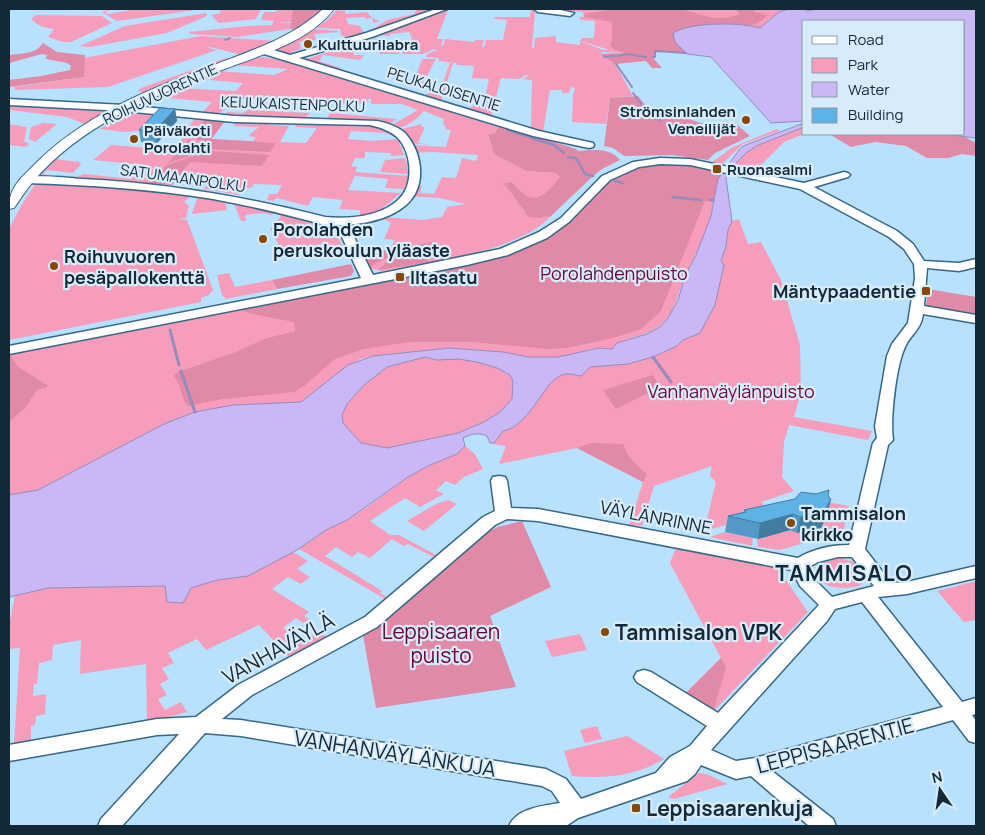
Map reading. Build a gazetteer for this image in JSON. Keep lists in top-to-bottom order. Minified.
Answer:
{"streets":{"main road":["ROIHUVUORENTIE"],"street":["PEUKALOISENTIE","KEIJUKAISTENPOLKU","SATUMAANPOLKU","VÄYLÄNRINNE","VANHAVÄYLÄ","LEPPISAARENTIE","VANHANVÄYLÄNKUJA"]},"crossings":[["PEUKALOISENTIE","ROIHUVUORENTIE"],["ROIHUVUORENTIE","KEIJUKAISTENPOLKU"],["ROIHUVUORENTIE","SATUMAANPOLKU"],["KEIJUKAISTENPOLKU","SATUMAANPOLKU"],["VÄYLÄNRINNE","VANHAVÄYLÄ"],["VANHAVÄYLÄ","VANHANVÄYLÄNKUJA"]],"districts":["TAMMISALO"],"parks":["Porolahdenpuisto","Vanhanväylänpuisto","Leppisaaren puisto"],"places":{"other":["Kulttuurilabra","Strömsinlahden Veneilijät","Päiväkoti Porolahti","Porolahden peruskoulun yläaste","Roihuvuoren pesäpallokenttä","Tammisalon kirkko","Tammisalon VPK"],"transit":["Ruonasalmi","Iltasatu","Mäntypaadentie","Leppisaarenkuja"]},"legend":["Road","Park","Water","Building"],"north":"top"}
